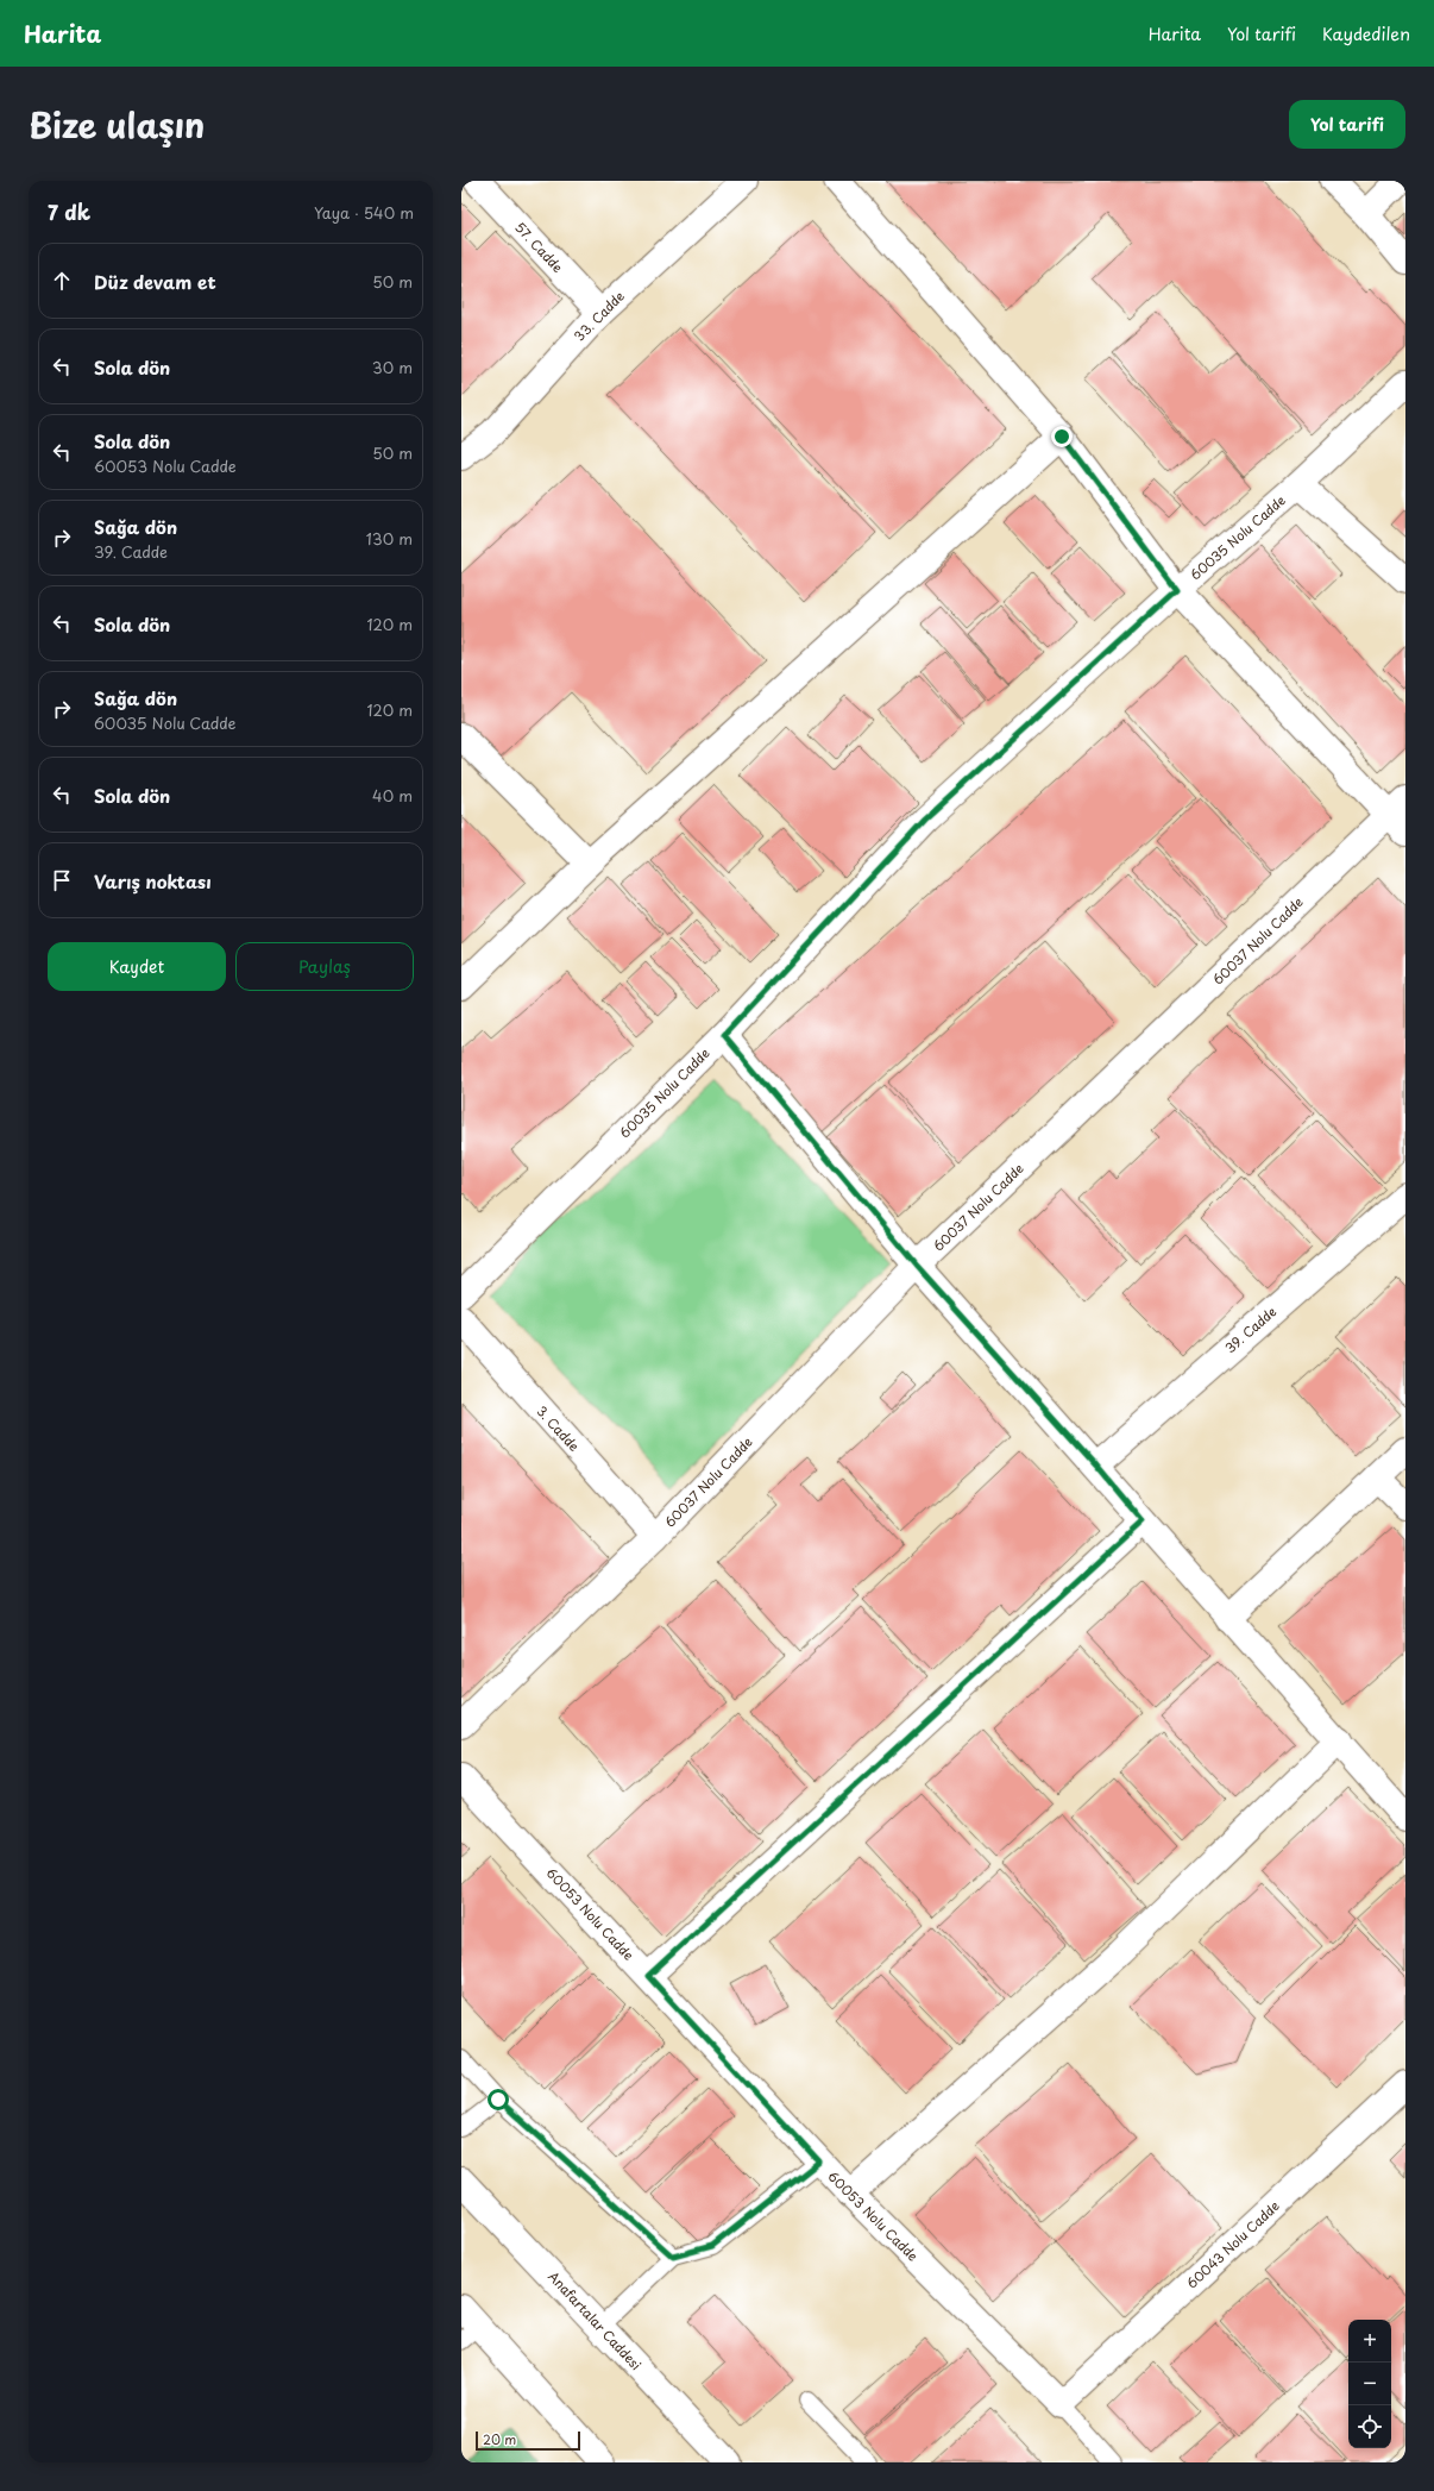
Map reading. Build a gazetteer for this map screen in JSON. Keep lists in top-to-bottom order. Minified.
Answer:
{"streets":{"street":["57. Cadde","33. Cadde","60035 Nolu Cadde","60037 Nolu Cadde","39. Cadde","3. Cadde","60053 Nolu Cadde","60043 Nolu Cadde","Anafartalar Caddesi"]},"crossings":[["57. Cadde","33. Cadde"],["60037 Nolu Cadde","3. Cadde"],["60053 Nolu Cadde","60043 Nolu Cadde"]],"scale_bar":"20 m","page":{"header":"Harita","nav":["Harita","Yol tarifi","Kaydedilen"],"title":"Bize ulaşın","buttons":["Yol tarifi",["Kaydet","Paylaş"]],"heading":["7 dk","Yaya · 540 m"],"list":[["Düz devam et","50 m"],["Sola dön","30 m"],["Sola dön","60053 Nolu Cadde","50 m"],["Sağa dön","39. Cadde","130 m"],["Sola dön","120 m"],["Sağa dön","60035 Nolu Cadde","120 m"],["Sola dön","40 m"],"Varış noktası"],"map_buttons":["+","−"],"scale":"20 m"}}
